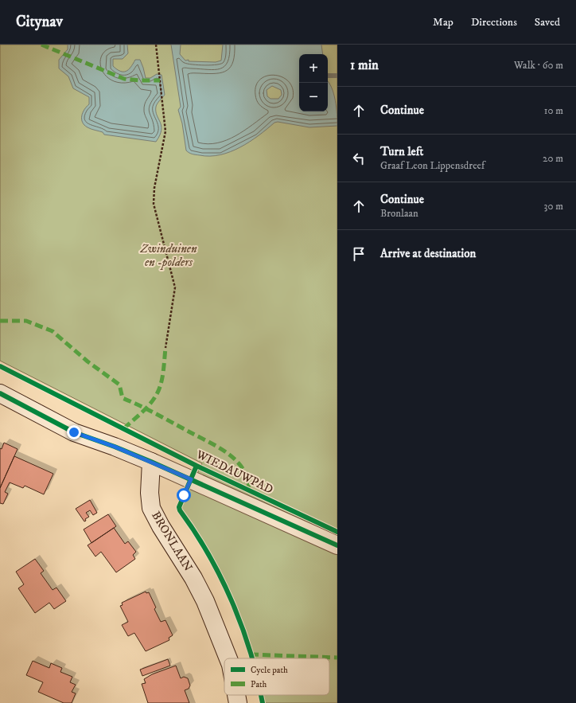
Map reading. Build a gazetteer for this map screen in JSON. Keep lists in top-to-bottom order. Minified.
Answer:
{"streets":{"street":["BRONLAAN"],"cycle path":["WIEDAUWPAD"]},"parks":["Zwinduinen en -polders"],"legend":["Cycle path","Path"],"page":{"header":"Citynav","nav":["Map","Directions","Saved"],"heading":["1 min","Walk · 60 m"],"map_buttons":["+","−"],"list":[["Continue","10 m"],["Turn left","Graaf Leon Lippensdreef","20 m"],["Continue","Bronlaan","30 m"],"Arrive at destination"]}}
